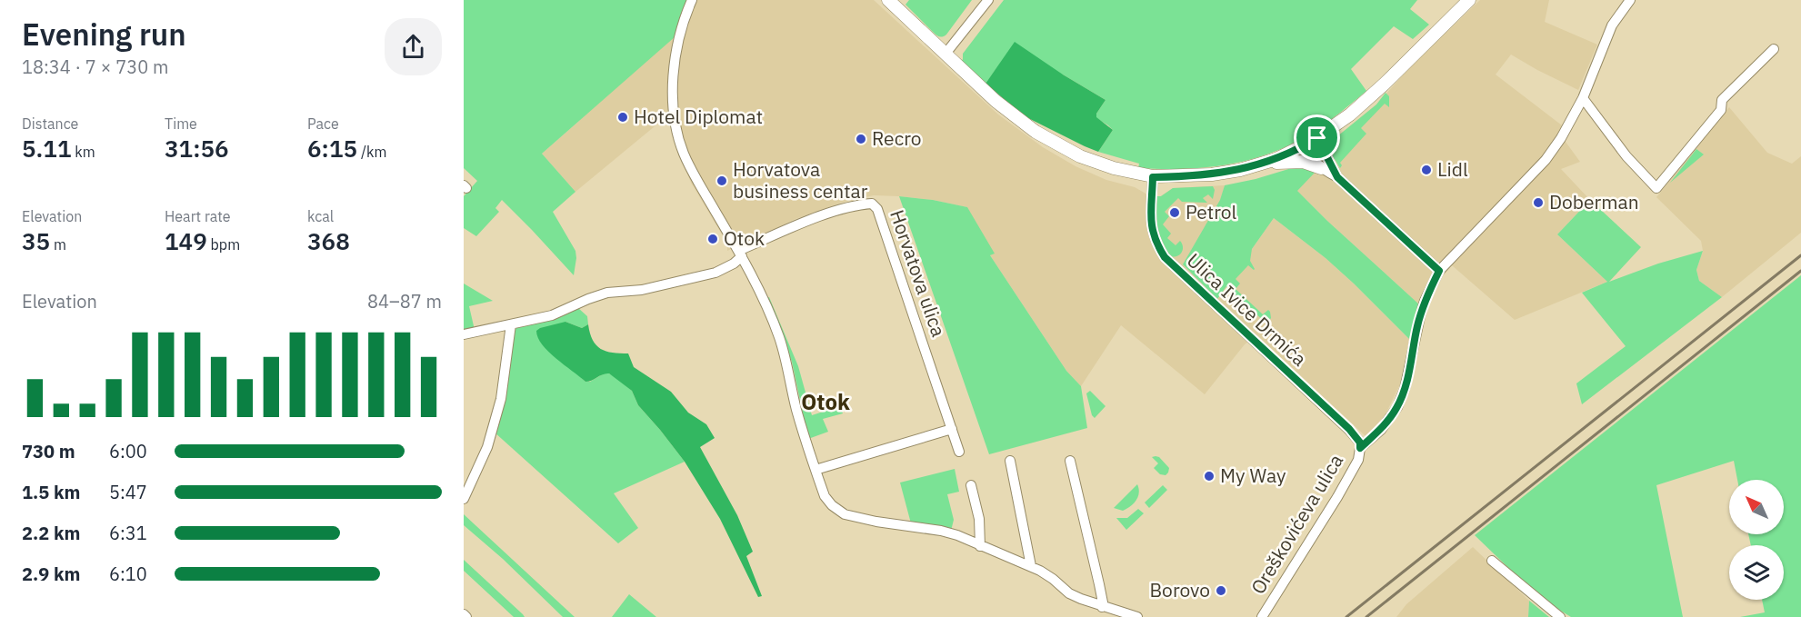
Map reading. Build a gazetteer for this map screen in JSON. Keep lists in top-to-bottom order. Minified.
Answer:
{"streets":{"street":["Horvatova ulica","Ulica Ivice Drmića","Oreškovićeva ulica"]},"crossings":[["Ulica Ivice Drmića","Oreškovićeva ulica"]],"districts":["Otok"],"places":["Hotel Diplomat","Recro","Lidl","Horvatova business centar","Doberman","Petrol","Otok","My Way","Borovo"],"north":"top left","page":{"heading":["Evening run","18:34 · 7 × 730 m"],"stats":[["Distance","5.11 km"],["Time","31:56"],["Pace","6:15 /km"],["Elevation","35 m"],["Heart rate","149 bpm"],["kcal","368"]],"chart":["Elevation","84–87 m"],"list":[{"name":"730 m","note":"6:00"},{"name":"1.5 km","note":"5:47"},{"name":"2.2 km","note":"6:31"},{"name":"2.9 km","note":"6:10"}]}}
